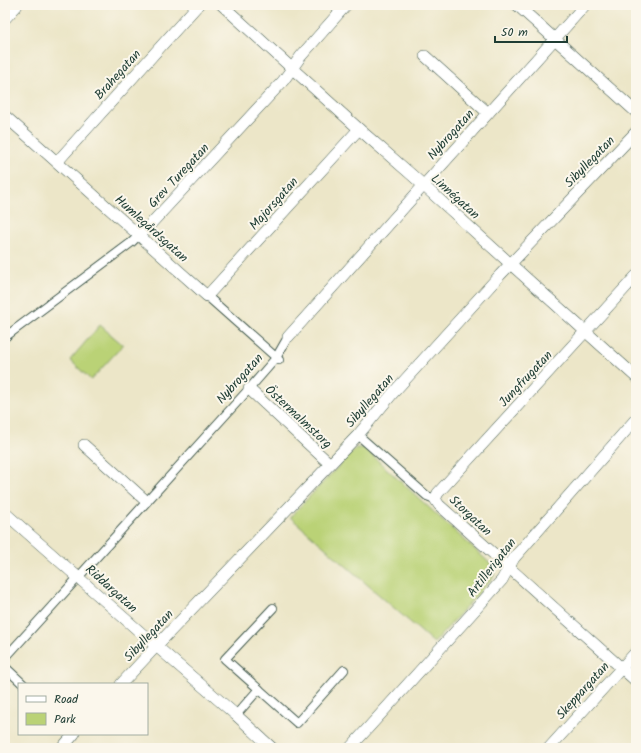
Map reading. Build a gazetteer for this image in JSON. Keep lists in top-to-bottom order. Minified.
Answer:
{"streets":{"street":["Brahegatan","Nybrogatan","Sibyllegatan","Grev Turegatan","Linnégatan","Majorsgatan","Humlegårdsgatan","Jungfrugatan","Östermalmstorg","Storgatan","Artillerigatan","Riddargatan","Skeppargatan"]},"crossings":[["Brahegatan","Humlegårdsgatan"],["Nybrogatan","Linnégatan"],["Nybrogatan","Humlegårdsgatan"],["Nybrogatan","Östermalmstorg"],["Nybrogatan","Riddargatan"],["Sibyllegatan","Linnégatan"],["Sibyllegatan","Östermalmstorg"],["Sibyllegatan","Storgatan"],["Sibyllegatan","Riddargatan"],["Grev Turegatan","Linnégatan"],["Grev Turegatan","Humlegårdsgatan"],["Linnégatan","Majorsgatan"],["Linnégatan","Jungfrugatan"],["Majorsgatan","Humlegårdsgatan"],["Jungfrugatan","Storgatan"],["Storgatan","Artillerigatan"],["Storgatan","Skeppargatan"]],"legend":["Road","Park"],"scale_bar":"50 m"}
